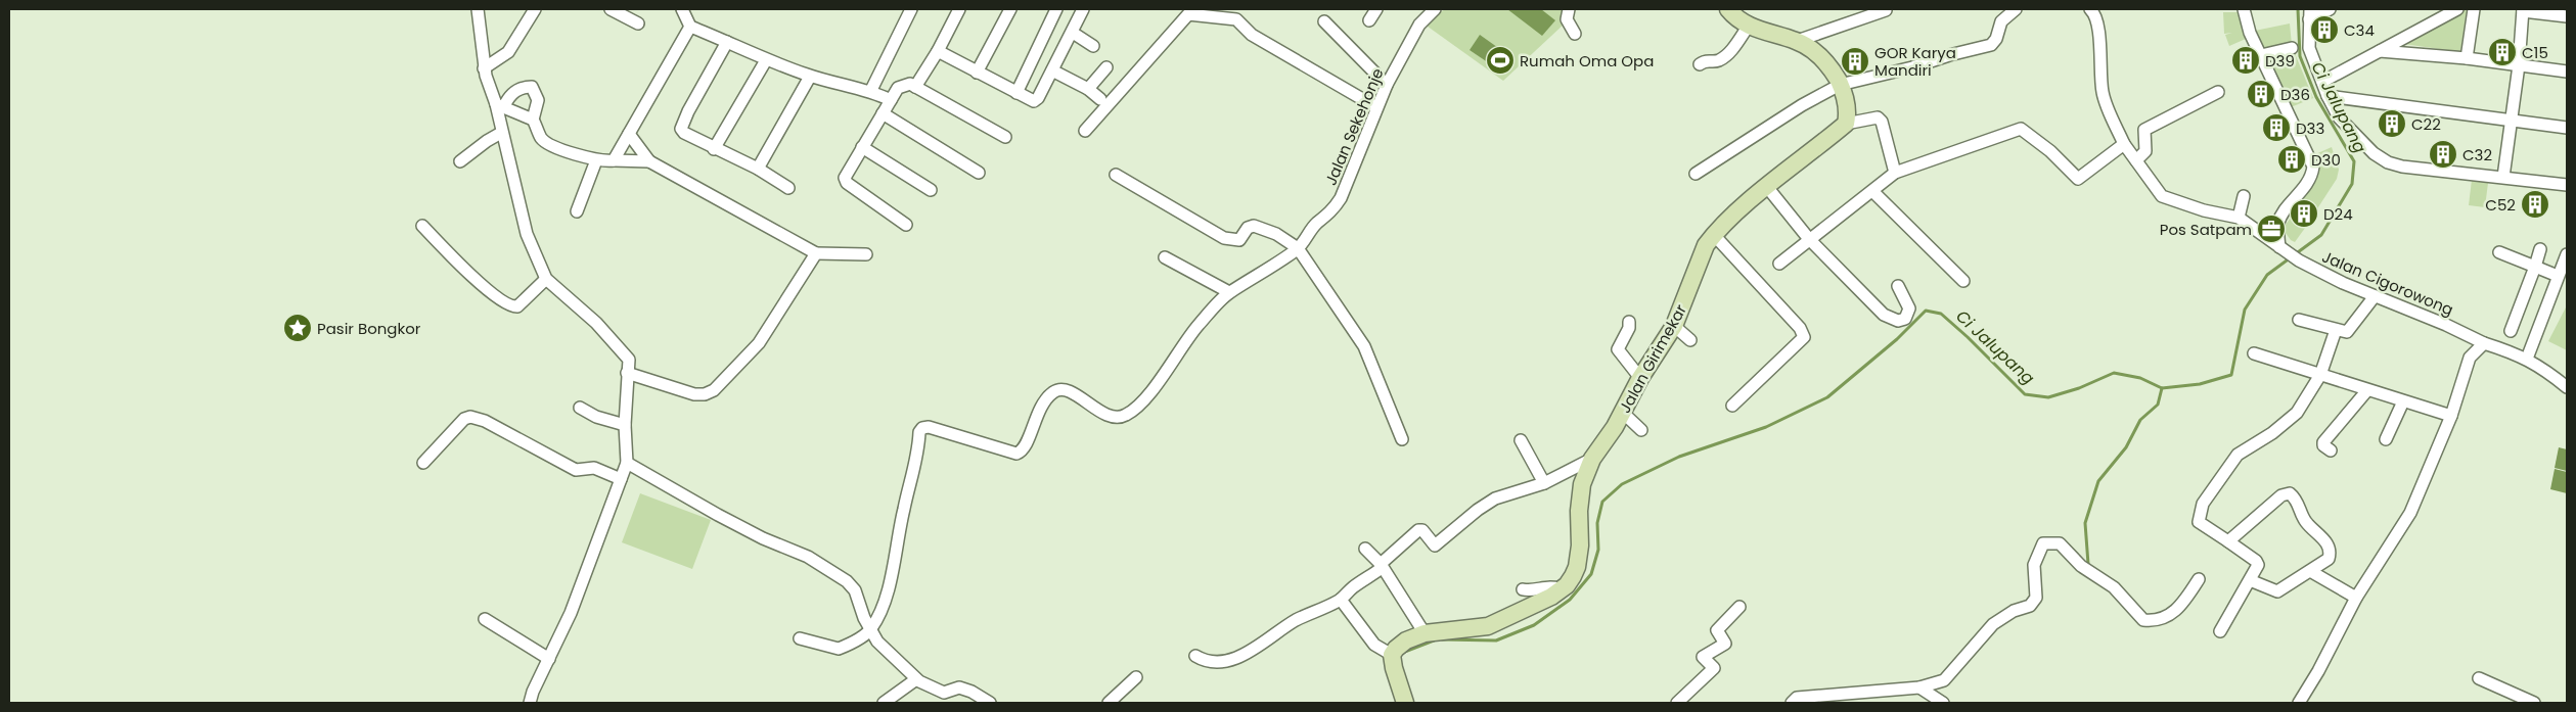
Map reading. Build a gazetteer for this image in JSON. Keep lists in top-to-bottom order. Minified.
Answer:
{"streets":{"street":["Jalan Sekehonje","Jalan Cigorowong","Jalan Girimekar"]},"water":["Ci Jalupang"],"places":{"building":["C34","C15","D39","GOR Karya Mandiri","D36","C22","D33","C32","D30","C52","D24"],"sports":["Rumah Oma Opa"],"office":["Pos Satpam"],"place":["Pasir Bongkor"]}}
